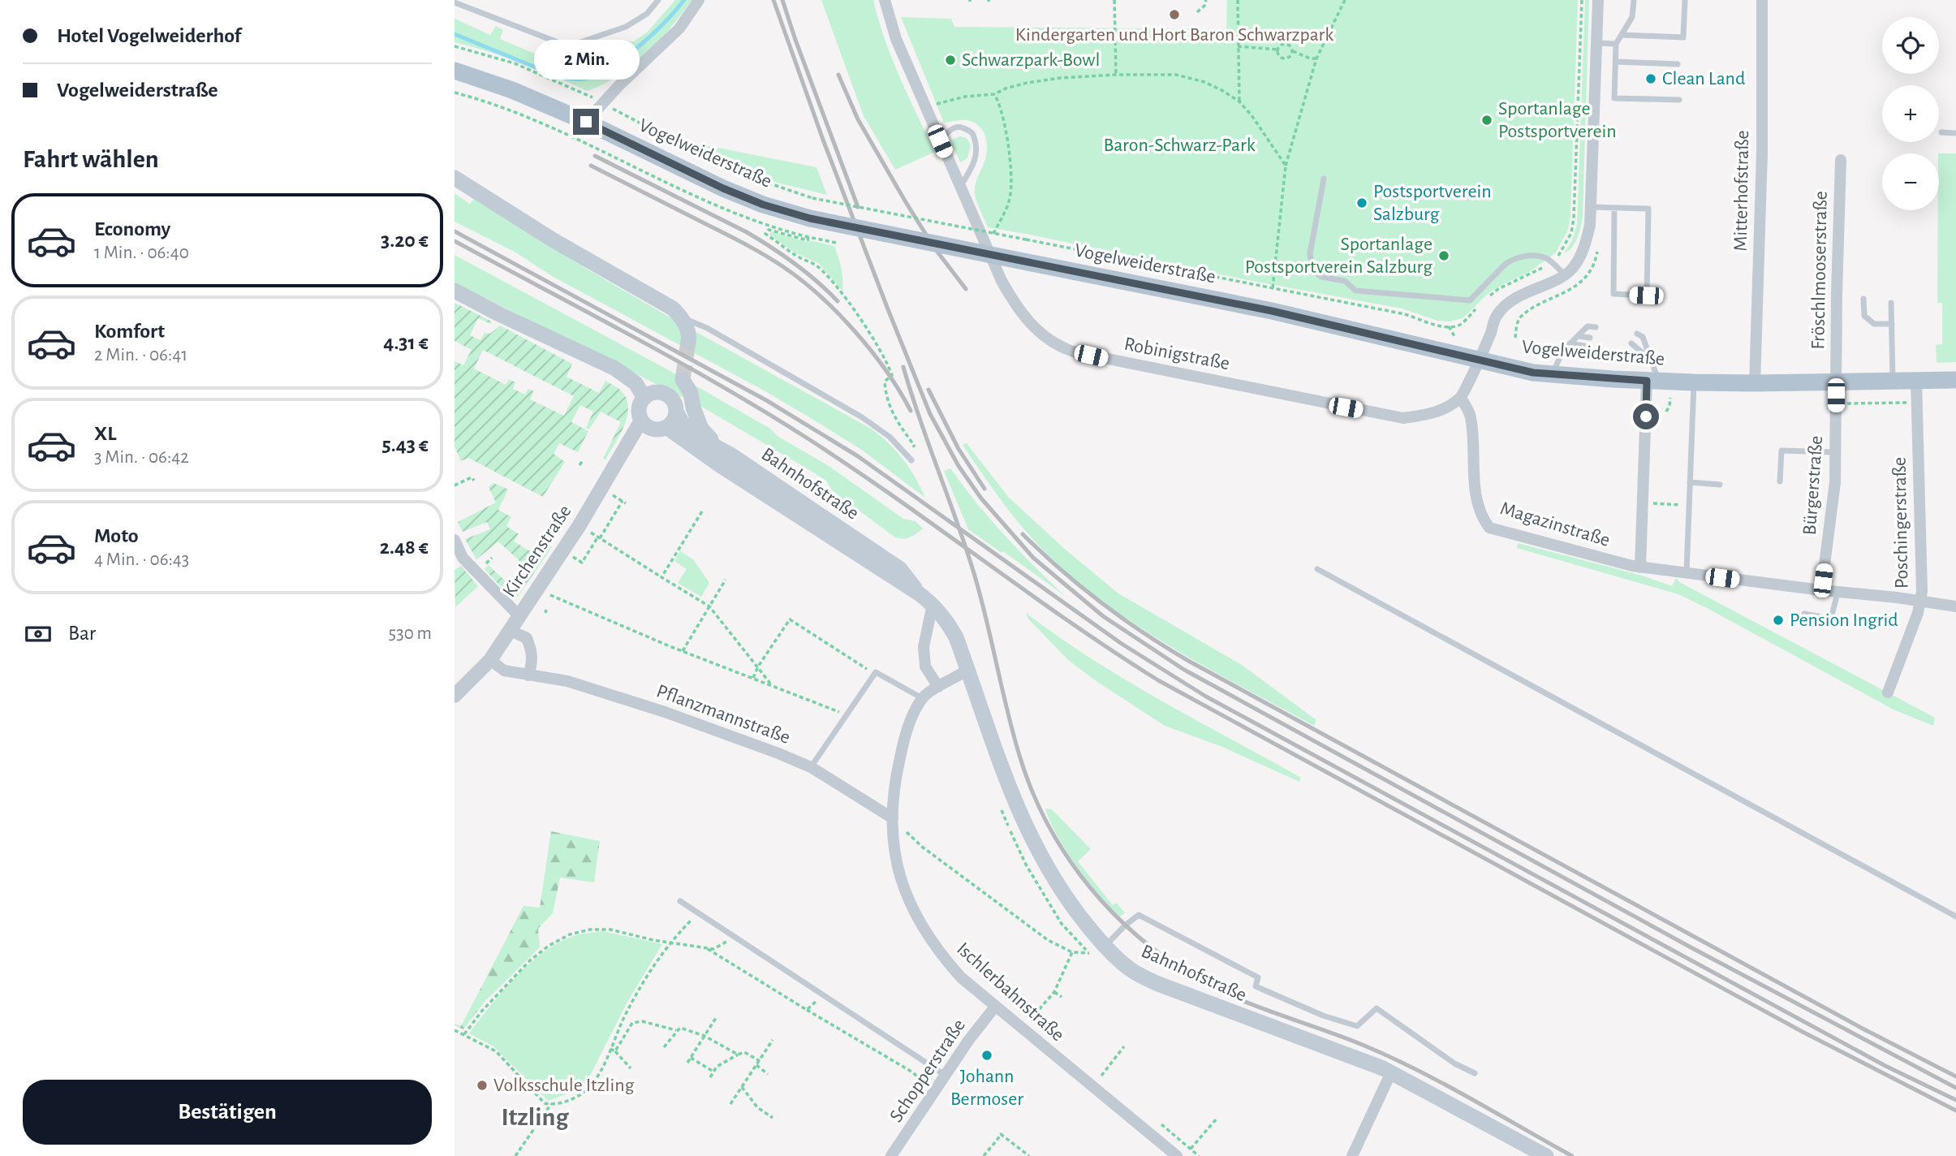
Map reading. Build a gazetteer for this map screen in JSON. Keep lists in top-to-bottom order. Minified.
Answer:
{"streets":{"main road":["Vogelweiderstraße","Bahnhofstraße"],"street":["Mitterhofstraße","Fröschlmooserstraße","Robinigstraße","Bürgerstraße","Poschingerstraße","Magazinstraße","Kirchenstraße","Pflanzmannstraße","Ischlerbahnstraße","Schopperstraße"]},"crossings":[["Vogelweiderstraße","Mitterhofstraße"],["Vogelweiderstraße","Fröschlmooserstraße"],["Vogelweiderstraße","Bürgerstraße"],["Vogelweiderstraße","Poschingerstraße"],["Fröschlmooserstraße","Bürgerstraße"],["Robinigstraße","Magazinstraße"],["Bahnhofstraße","Kirchenstraße"],["Bahnhofstraße","Ischlerbahnstraße"],["Bürgerstraße","Magazinstraße"],["Poschingerstraße","Magazinstraße"],["Kirchenstraße","Pflanzmannstraße"],["Pflanzmannstraße","Ischlerbahnstraße"],["Ischlerbahnstraße","Schopperstraße"]],"districts":["Itzling"],"parks":["Baron-Schwarz-Park"],"places":["Kindergarten und Hort Baron Schwarzpark","Schwarzpark-Bowl","Clean Land","Sportanlage Postsportverein","Postsportverein Salzburg","Sportanlage Postsportverein Salzburg","Pension Ingrid","Johann Bermoser","Volksschule Itzling"],"page":{"banner":["Hotel Vogelweiderhof","Vogelweiderstraße"],"map_buttons":["+","−"],"bubble":"2 Min.","heading":"Fahrt wählen","list":[{"name":"Economy","note":"1 Min. · 06:40","value":"3.20 €"},{"name":"Komfort","note":"2 Min. · 06:41","value":"4.31 €"},{"name":"XL","note":"3 Min. · 06:42","value":"5.43 €"},{"name":"Moto","note":"4 Min. · 06:43","value":"2.48 €"}],"pay":["Bar","530 m"],"buttons":"Bestätigen"}}
